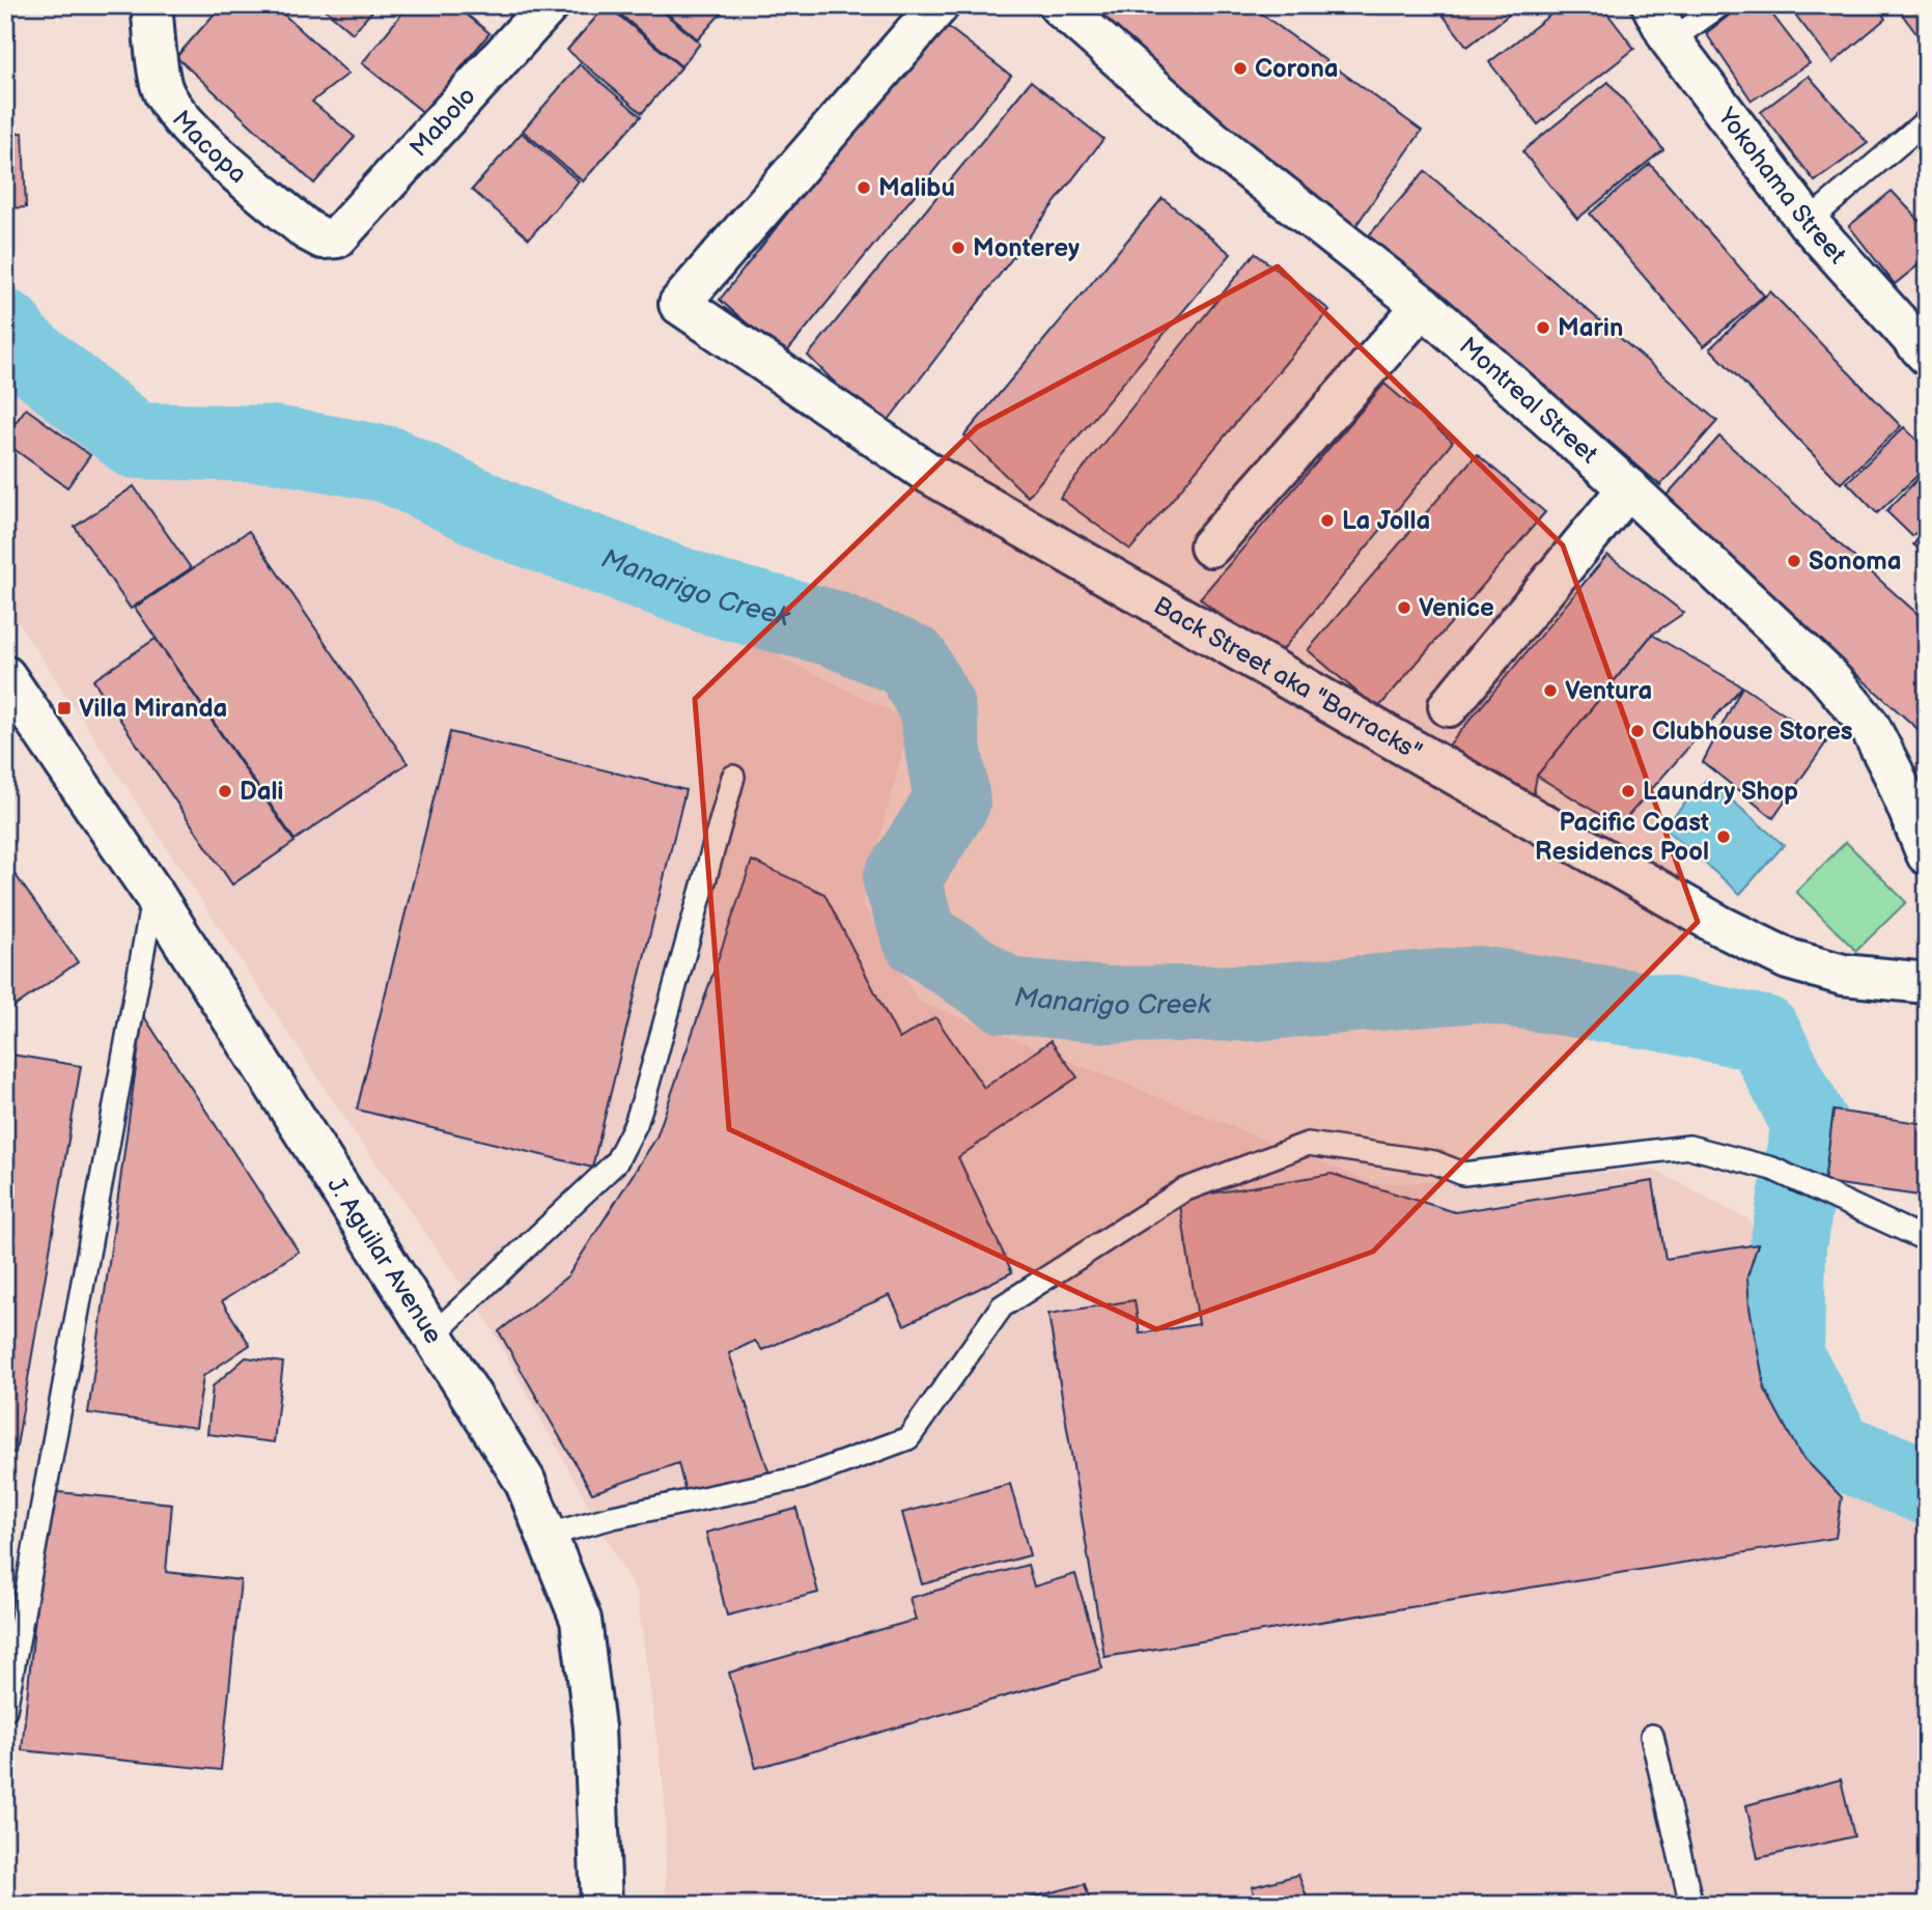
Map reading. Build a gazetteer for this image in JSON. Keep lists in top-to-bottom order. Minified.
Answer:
{"streets":{"street":["Mabolo","Macopa","Yokohama Street","Montreal Street","Back Street aka \"Barracks\"","J. Aguilar Avenue"]},"crossings":[["Mabolo","Macopa"]],"water":["Manarigo Creek"],"places":{"other":["Corona","Malibu","Monterey","Marin","La Jolla","Sonoma","Venice","Ventura","Clubhouse Stores","Dali","Laundry Shop","Pacific Coast Residencs Pool"],"transit":["Villa Miranda"]}}
